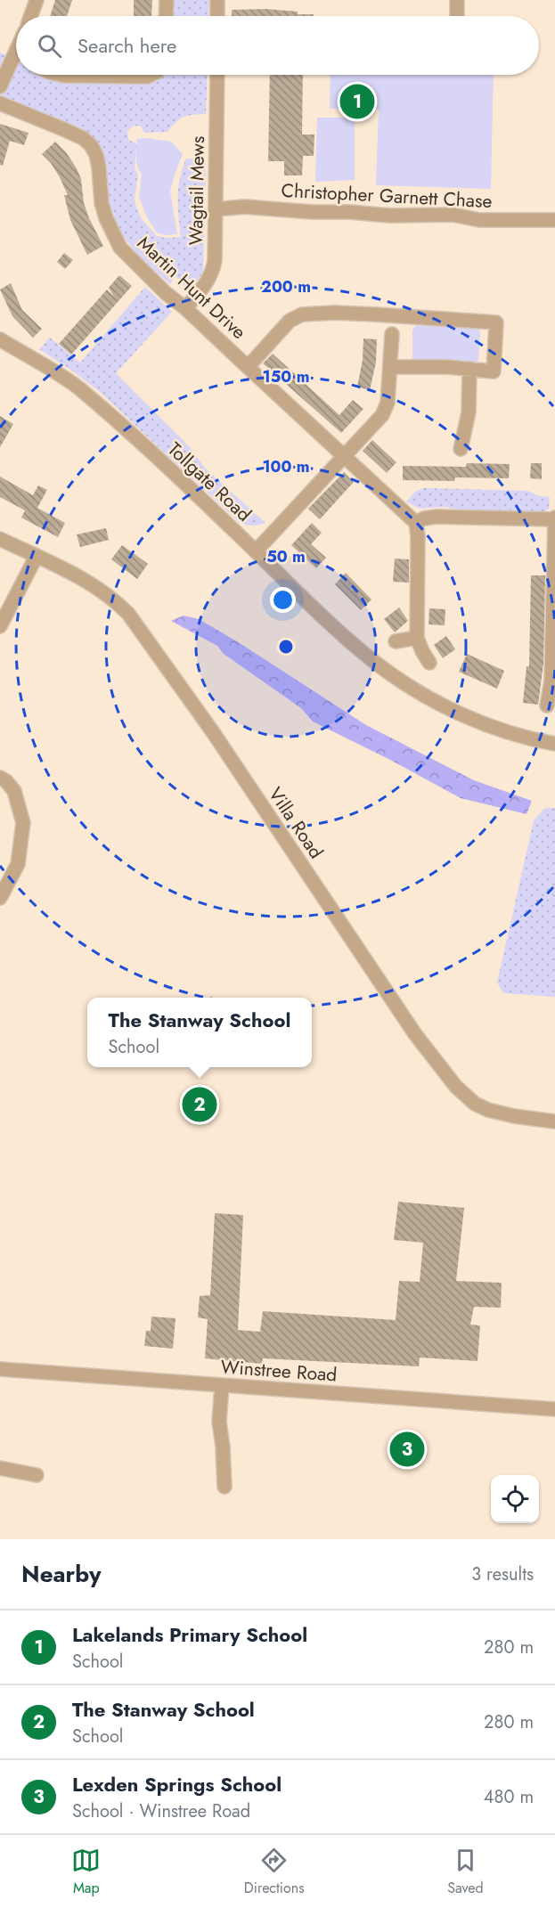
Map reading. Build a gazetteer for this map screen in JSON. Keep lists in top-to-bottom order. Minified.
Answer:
{"streets":{"street":["Wagtail Mews","Christopher Garnett Chase","Martin Hunt Drive","Tollgate Road","Villa Road","Winstree Road"]},"crossings":[["Wagtail Mews","Christopher Garnett Chase"],["Wagtail Mews","Martin Hunt Drive"]],"page":{"search":"Search here","pins":["1","2","3"],"popup":["The Stanway School","School"],"heading":["Nearby","3 results"],"list":[{"mark":"1","name":"Lakelands Primary School","note":"School","value":"280 m"},{"mark":"2","name":"The Stanway School","note":"School","value":"280 m"},{"mark":"3","name":"Lexden Springs School","note":"School · Winstree Road","value":"480 m"}],"nav":["Map","Directions","Saved"]},"rings":["200 m","150 m","100 m","50 m"]}
